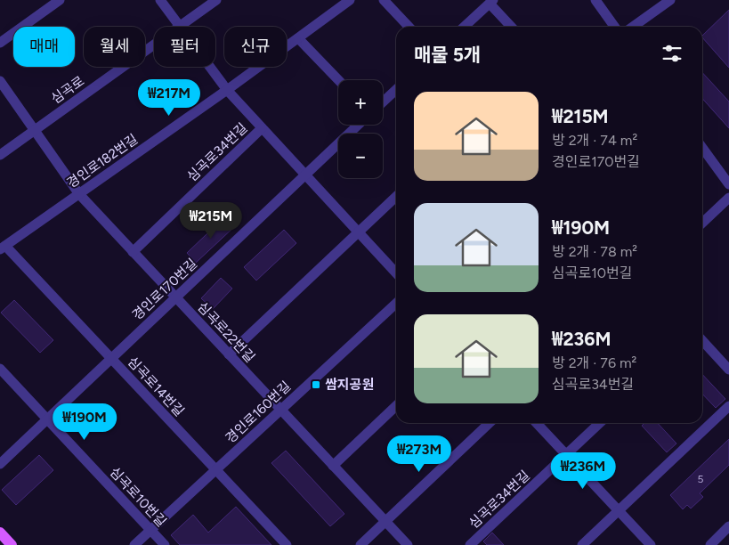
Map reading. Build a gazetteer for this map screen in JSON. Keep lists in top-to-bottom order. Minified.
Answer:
{"streets":{"street":["심곡로","심곡로34번길","경인로182번길","경인로170번길","심곡로22번길","심곡로14번길","경인로160번길","심곡로10번길"]},"crossings":[["심곡로","심곡로34번길"],["심곡로","심곡로22번길"],["심곡로34번길","경인로182번길"],["심곡로34번길","경인로170번길"],["심곡로34번길","심곡로22번길"],["경인로182번길","심곡로22번길"],["경인로182번길","심곡로14번길"],["경인로170번길","심곡로22번길"],["경인로170번길","심곡로14번길"],["경인로170번길","심곡로10번길"],["심곡로22번길","경인로160번길"],["심곡로14번길","경인로160번길"],["경인로160번길","심곡로10번길"]],"places":{"transit":["쌈지공원"]},"house_numbers":["5"],"page":{"chip":["매매","월세","필터","신규"],"heading":"매물 5개","price":["₩217M","₩215M","₩190M","₩273M","₩236M"],"map_buttons":["+","−"],"list":[{"name":"₩215M","note":"방 2개 · 74 m² · 경인로170번길"},{"name":"₩190M","note":"방 2개 · 78 m² · 심곡로10번길"},{"name":"₩236M","note":"방 2개 · 76 m² · 심곡로34번길"}]}}
